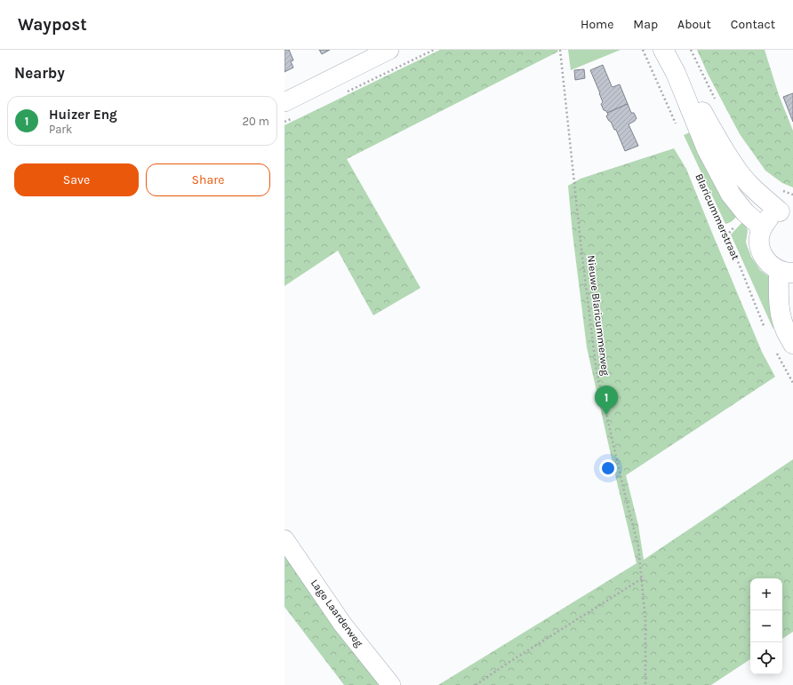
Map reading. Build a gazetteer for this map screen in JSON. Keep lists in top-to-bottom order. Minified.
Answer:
{"streets":{"main road":["Blaricummerstraat"],"street":["Lage Laarderweg"],"path":["Nieuwe Blaricummerweg"]},"page":{"header":"Waypost","nav":["Home","Map","About","Contact"],"heading":"Nearby","list":[{"mark":"1","name":"Huizer Eng","note":"Park","value":"20 m"}],"buttons":["Save","Share"],"pins":"1","map_buttons":["+","−"]}}
